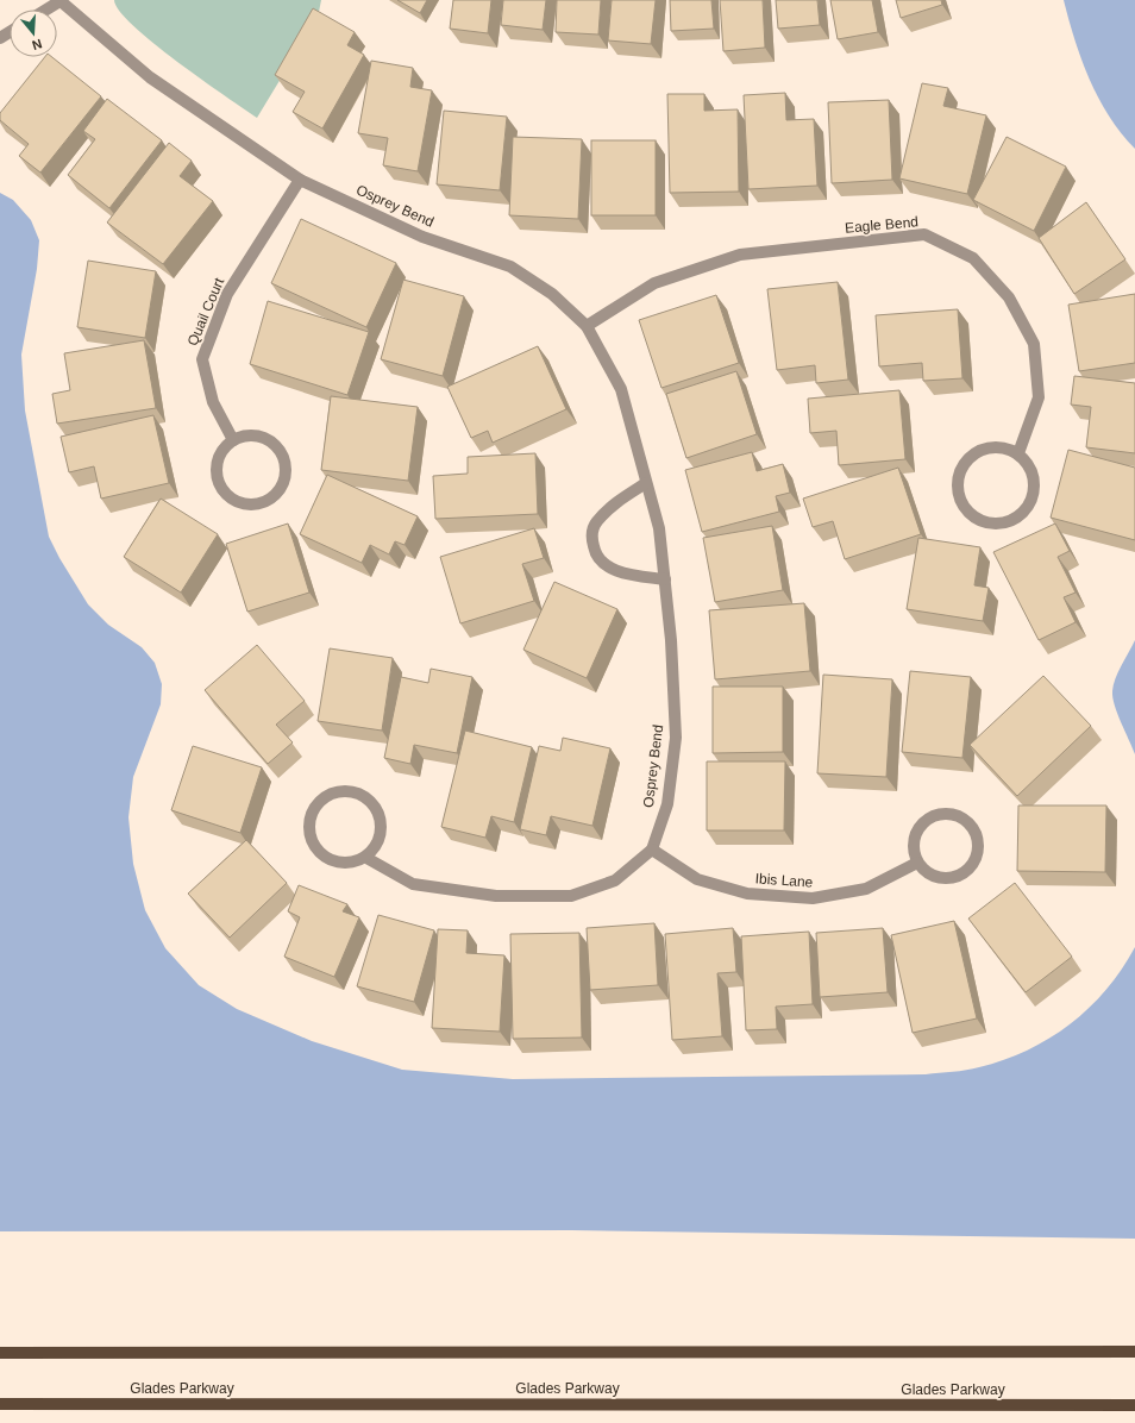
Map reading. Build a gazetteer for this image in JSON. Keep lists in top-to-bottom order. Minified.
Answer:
{"streets":{"main road":["Glades Parkway"],"street":["Osprey Bend","Eagle Bend","Quail Court","Ibis Lane"]},"crossings":[["Osprey Bend","Eagle Bend"],["Osprey Bend","Quail Court"],["Osprey Bend","Ibis Lane"]],"north":"bottom"}
